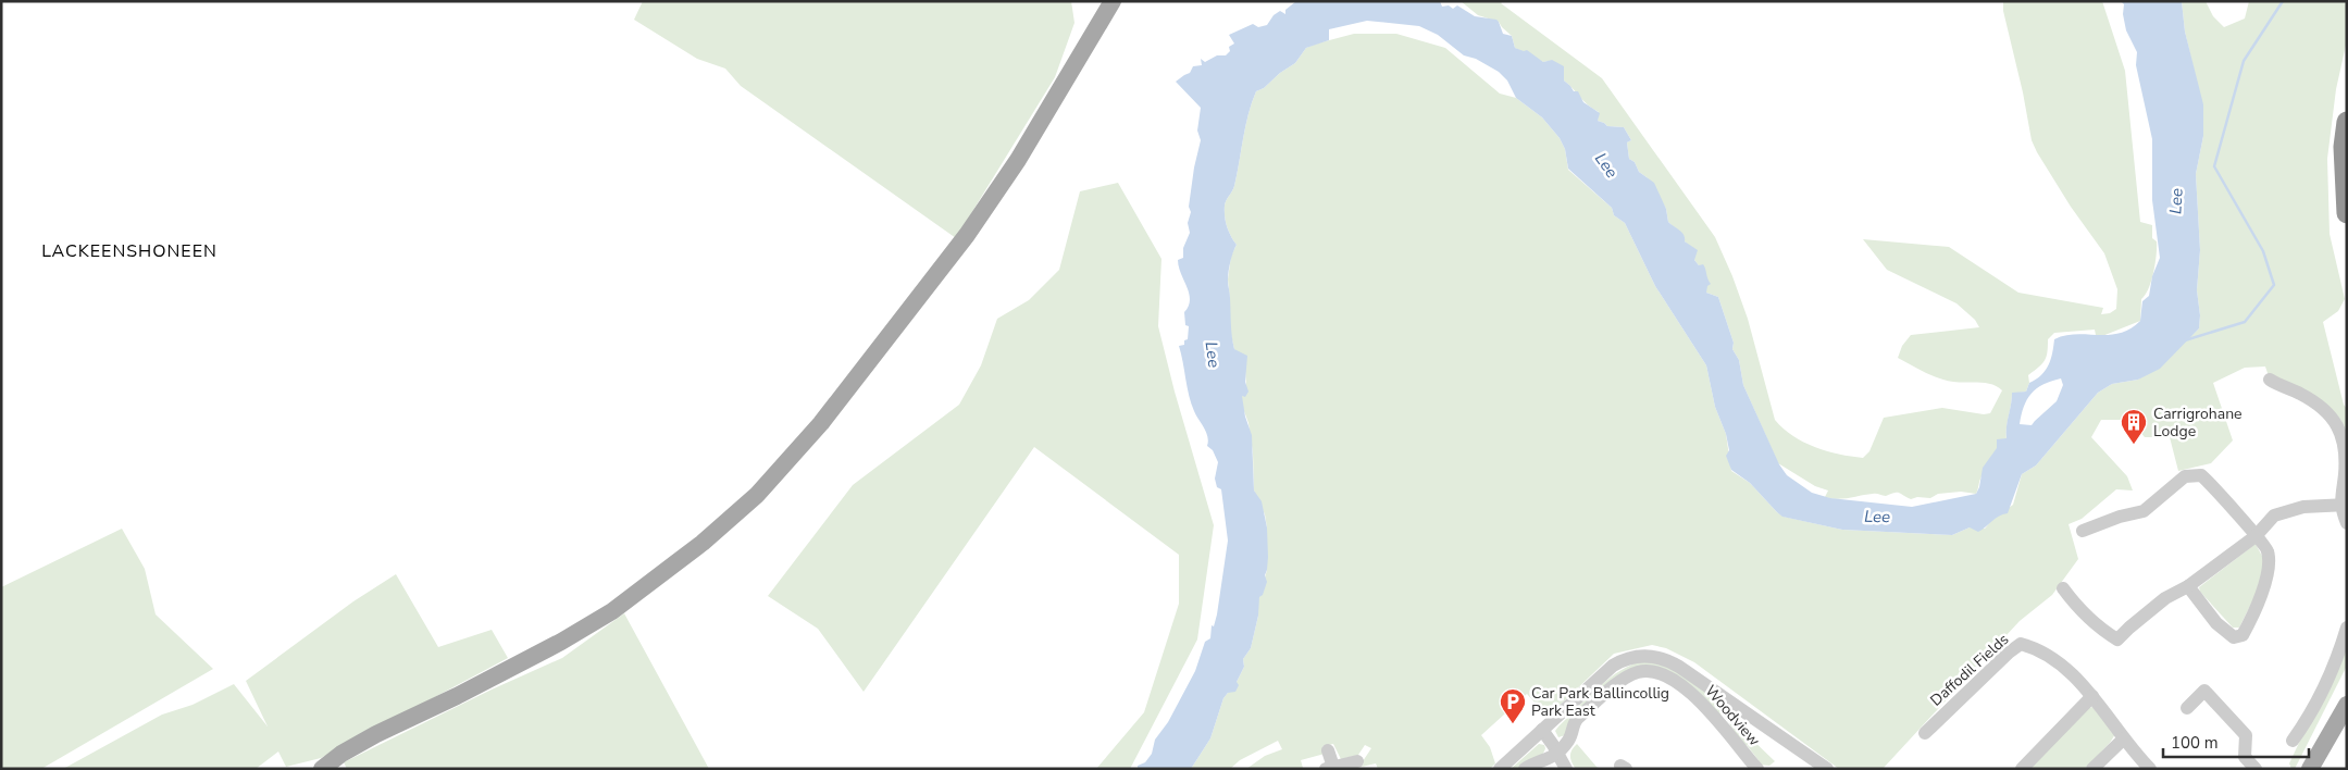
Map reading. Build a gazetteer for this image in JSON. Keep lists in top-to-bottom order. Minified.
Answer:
{"streets":{"street":["Daffodil Fields","Woodview"]},"districts":["LACKEENSHONEEN"],"water":["Lee"],"places":{"building":["Carrigrohane Lodge"],"parking":["Car Park Ballincollig Park East"]},"scale_bar":"100 m"}
